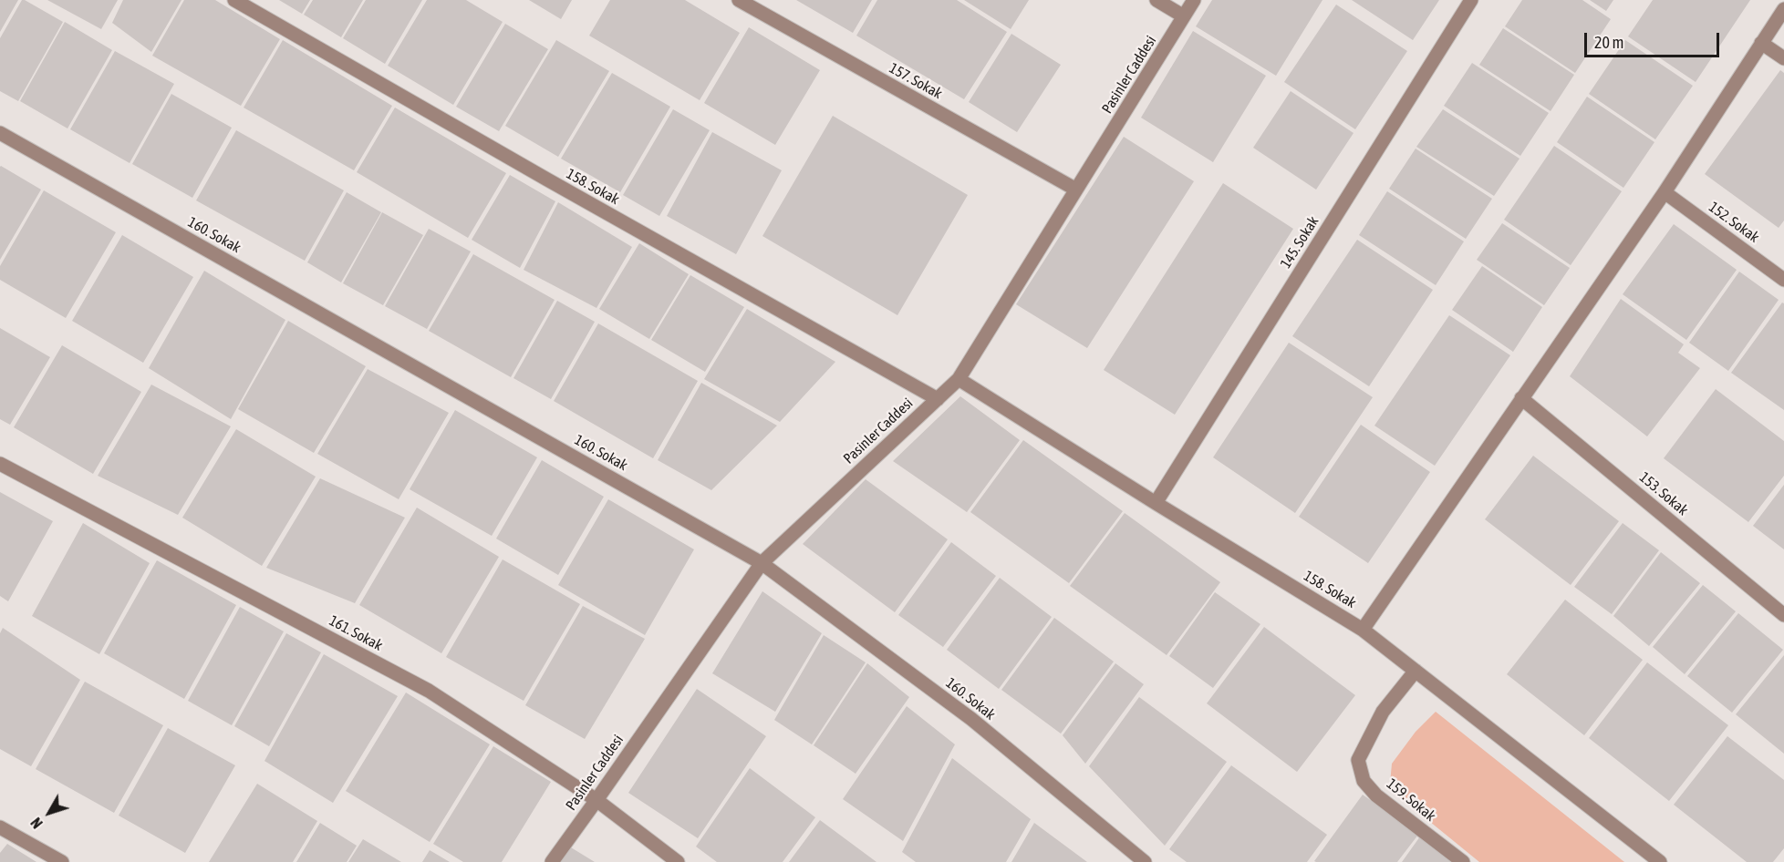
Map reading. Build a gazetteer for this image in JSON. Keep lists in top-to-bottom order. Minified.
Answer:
{"streets":{"street":["Pasinler Caddesi","157. Sokak","158. Sokak","152. Sokak","160. Sokak","145. Sokak","153. Sokak","161. Sokak","159. Sokak"]},"crossings":[["Pasinler Caddesi","157. Sokak"],["Pasinler Caddesi","158. Sokak"],["Pasinler Caddesi","160. Sokak"],["Pasinler Caddesi","161. Sokak"],["158. Sokak","145. Sokak"],["158. Sokak","159. Sokak"]],"scale_bar":"20 m","north":"bottom left"}
